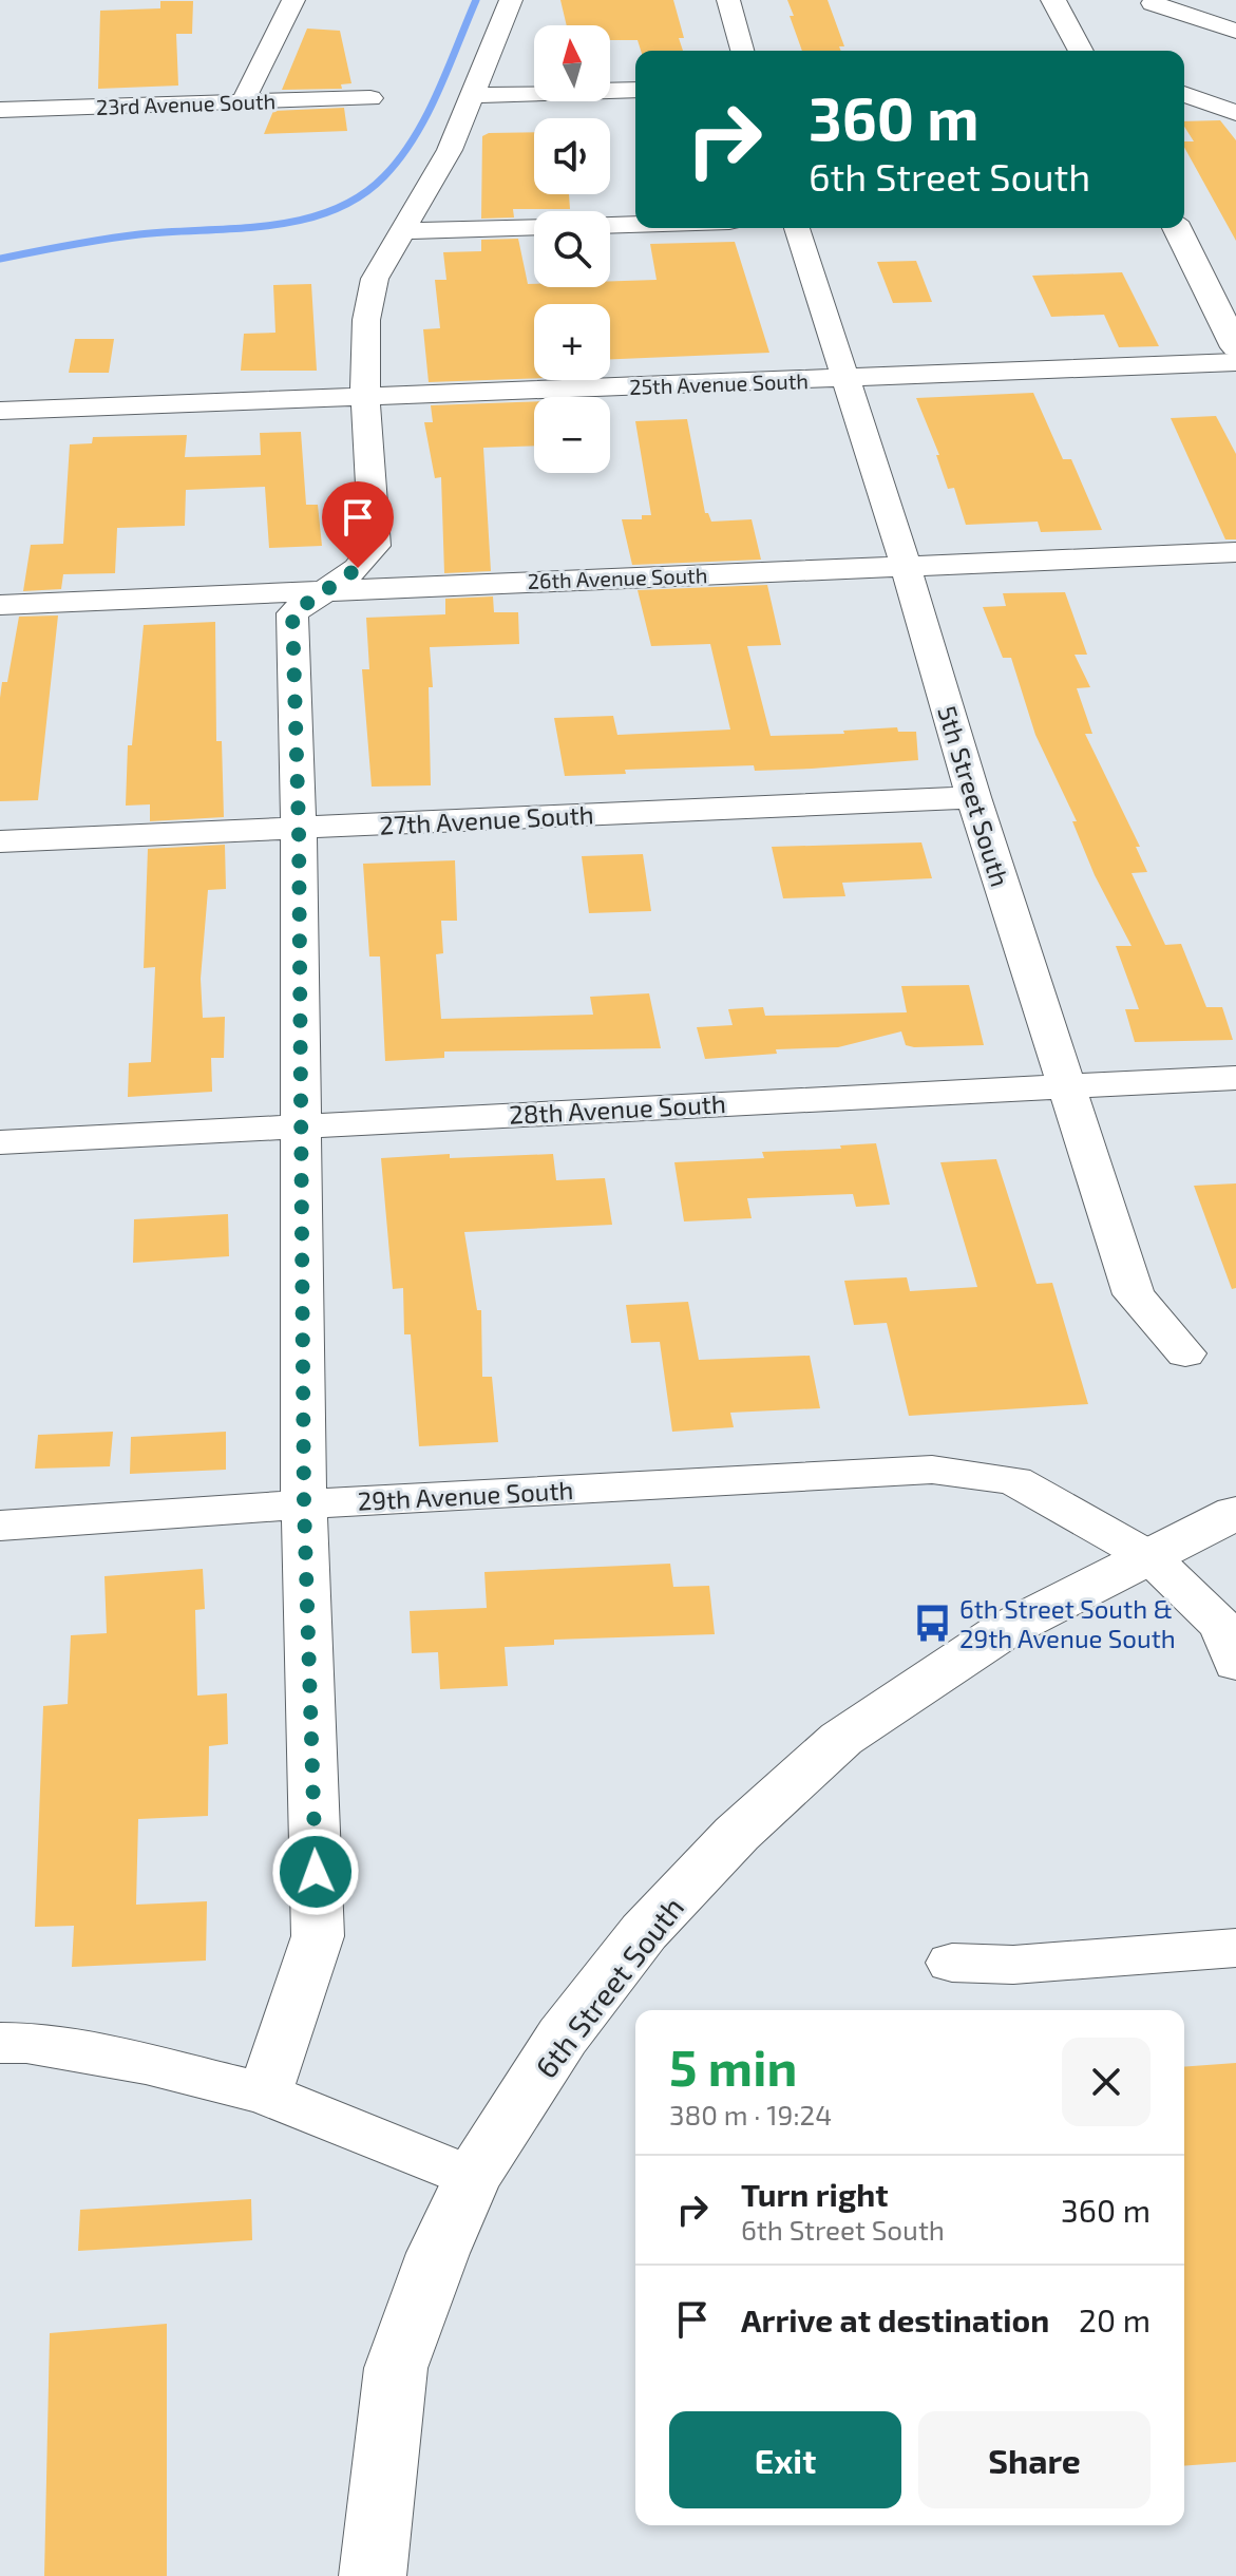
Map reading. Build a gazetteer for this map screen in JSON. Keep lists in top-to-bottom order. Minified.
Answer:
{"streets":{"street":["23rd Avenue South","25th Avenue South","26th Avenue South","5th Street South","27th Avenue South","28th Avenue South","29th Avenue South","6th Street South"]},"crossings":[["25th Avenue South","5th Street South"],["26th Avenue South","5th Street South"],["5th Street South","27th Avenue South"],["5th Street South","28th Avenue South"],["29th Avenue South","6th Street South"]],"places":{"bus stop":["6th Street South & 29th Avenue South"]},"north":"top","page":{"map_buttons":["+","−"],"turn":["360 m","6th Street South"],"heading":["5 min","380 m · 19:24"],"list":[{"name":"Turn right","note":"6th Street South","value":"360 m"},{"name":"Arrive at destination","value":"20 m"}],"buttons":["Exit","Share"]}}
